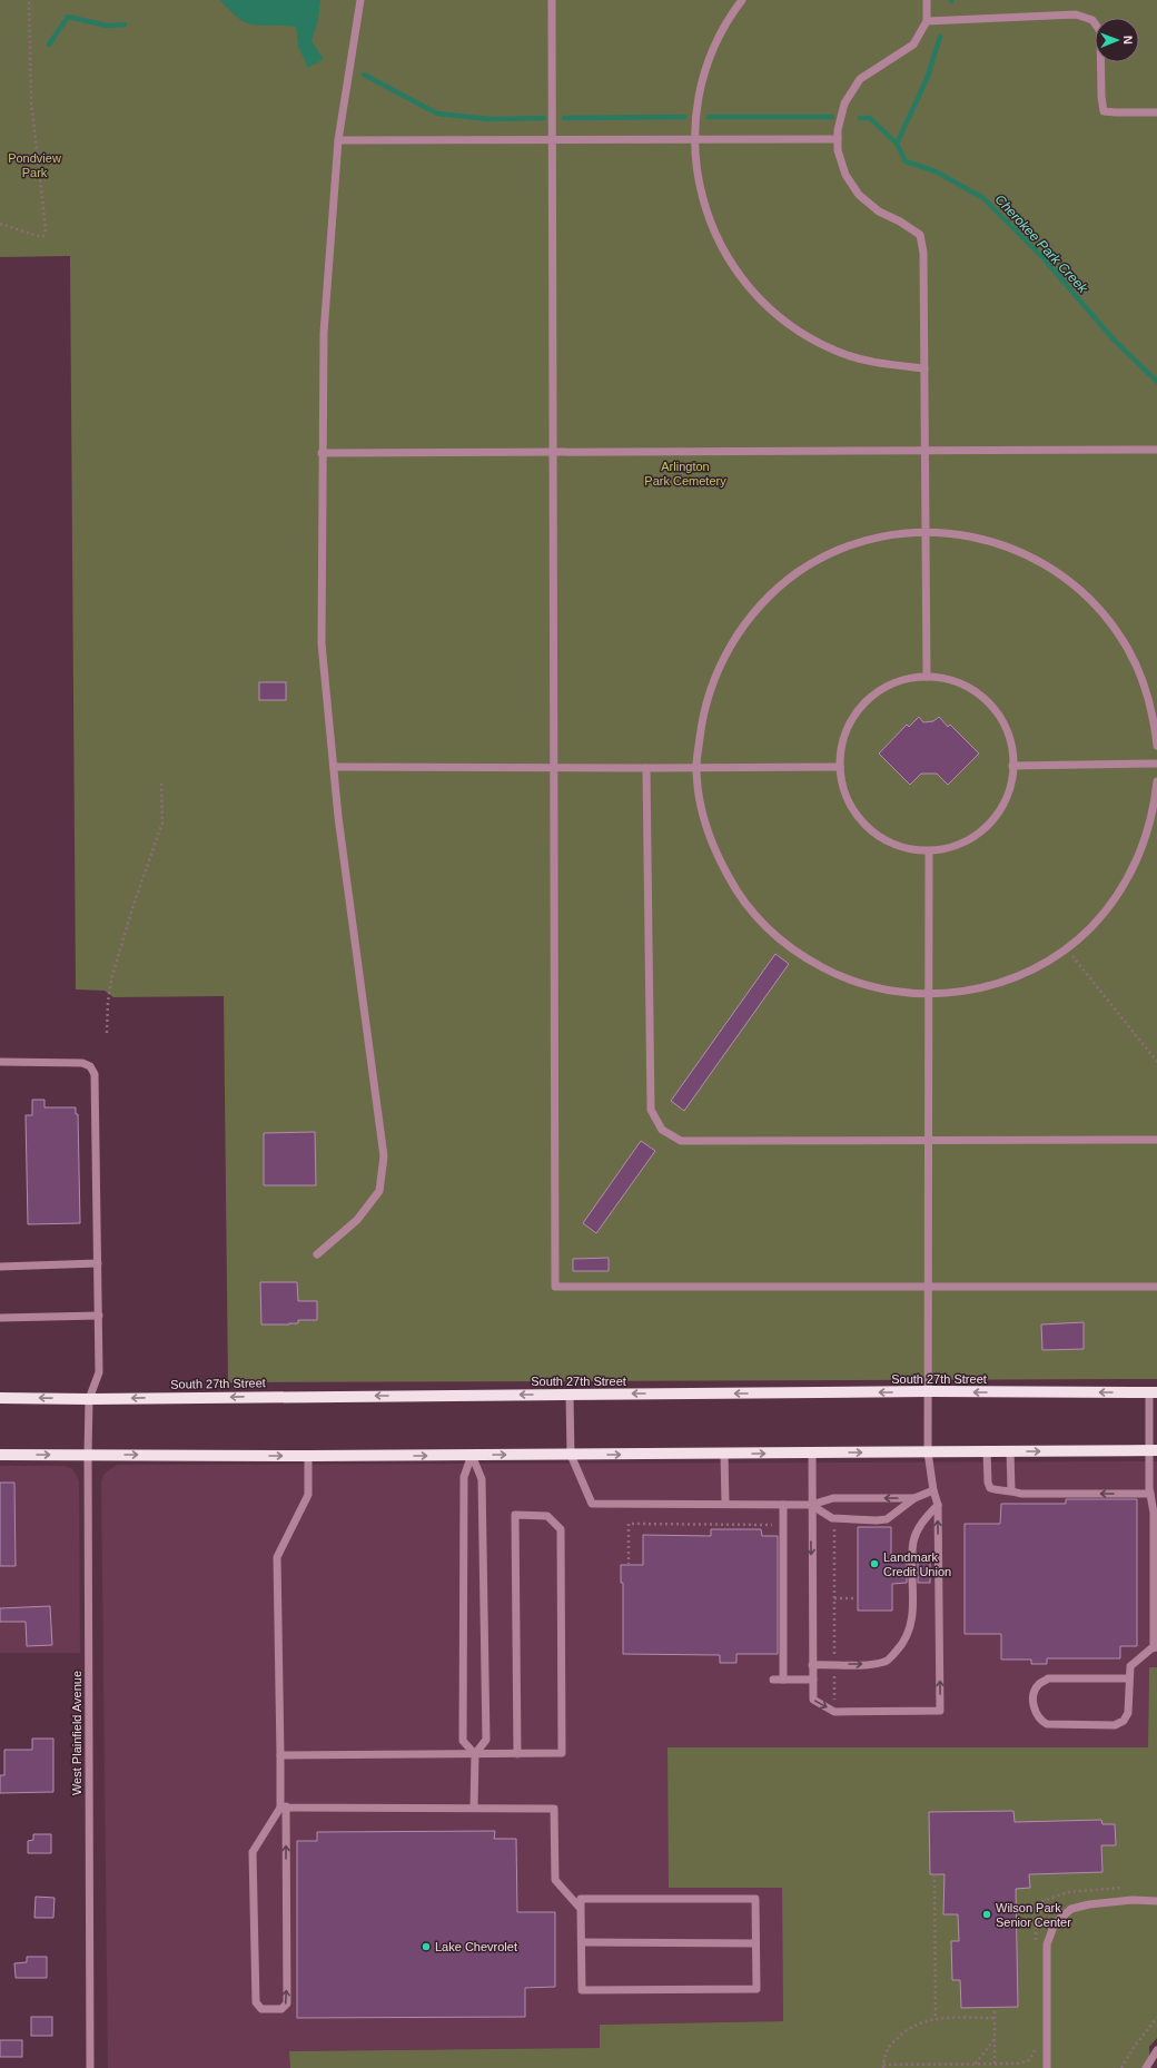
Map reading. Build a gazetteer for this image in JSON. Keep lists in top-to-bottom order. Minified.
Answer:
{"streets":{"main road":["South 27th Street"],"street":["West Plainfield Avenue"]},"crossings":[["South 27th Street","West Plainfield Avenue"]],"water":["Cherokee Park Creek"],"parks":["Pondview Park","Arlington Park Cemetery"],"places":["Landmark Credit Union","Wilson Park Senior Center","Lake Chevrolet"],"north":"right"}
